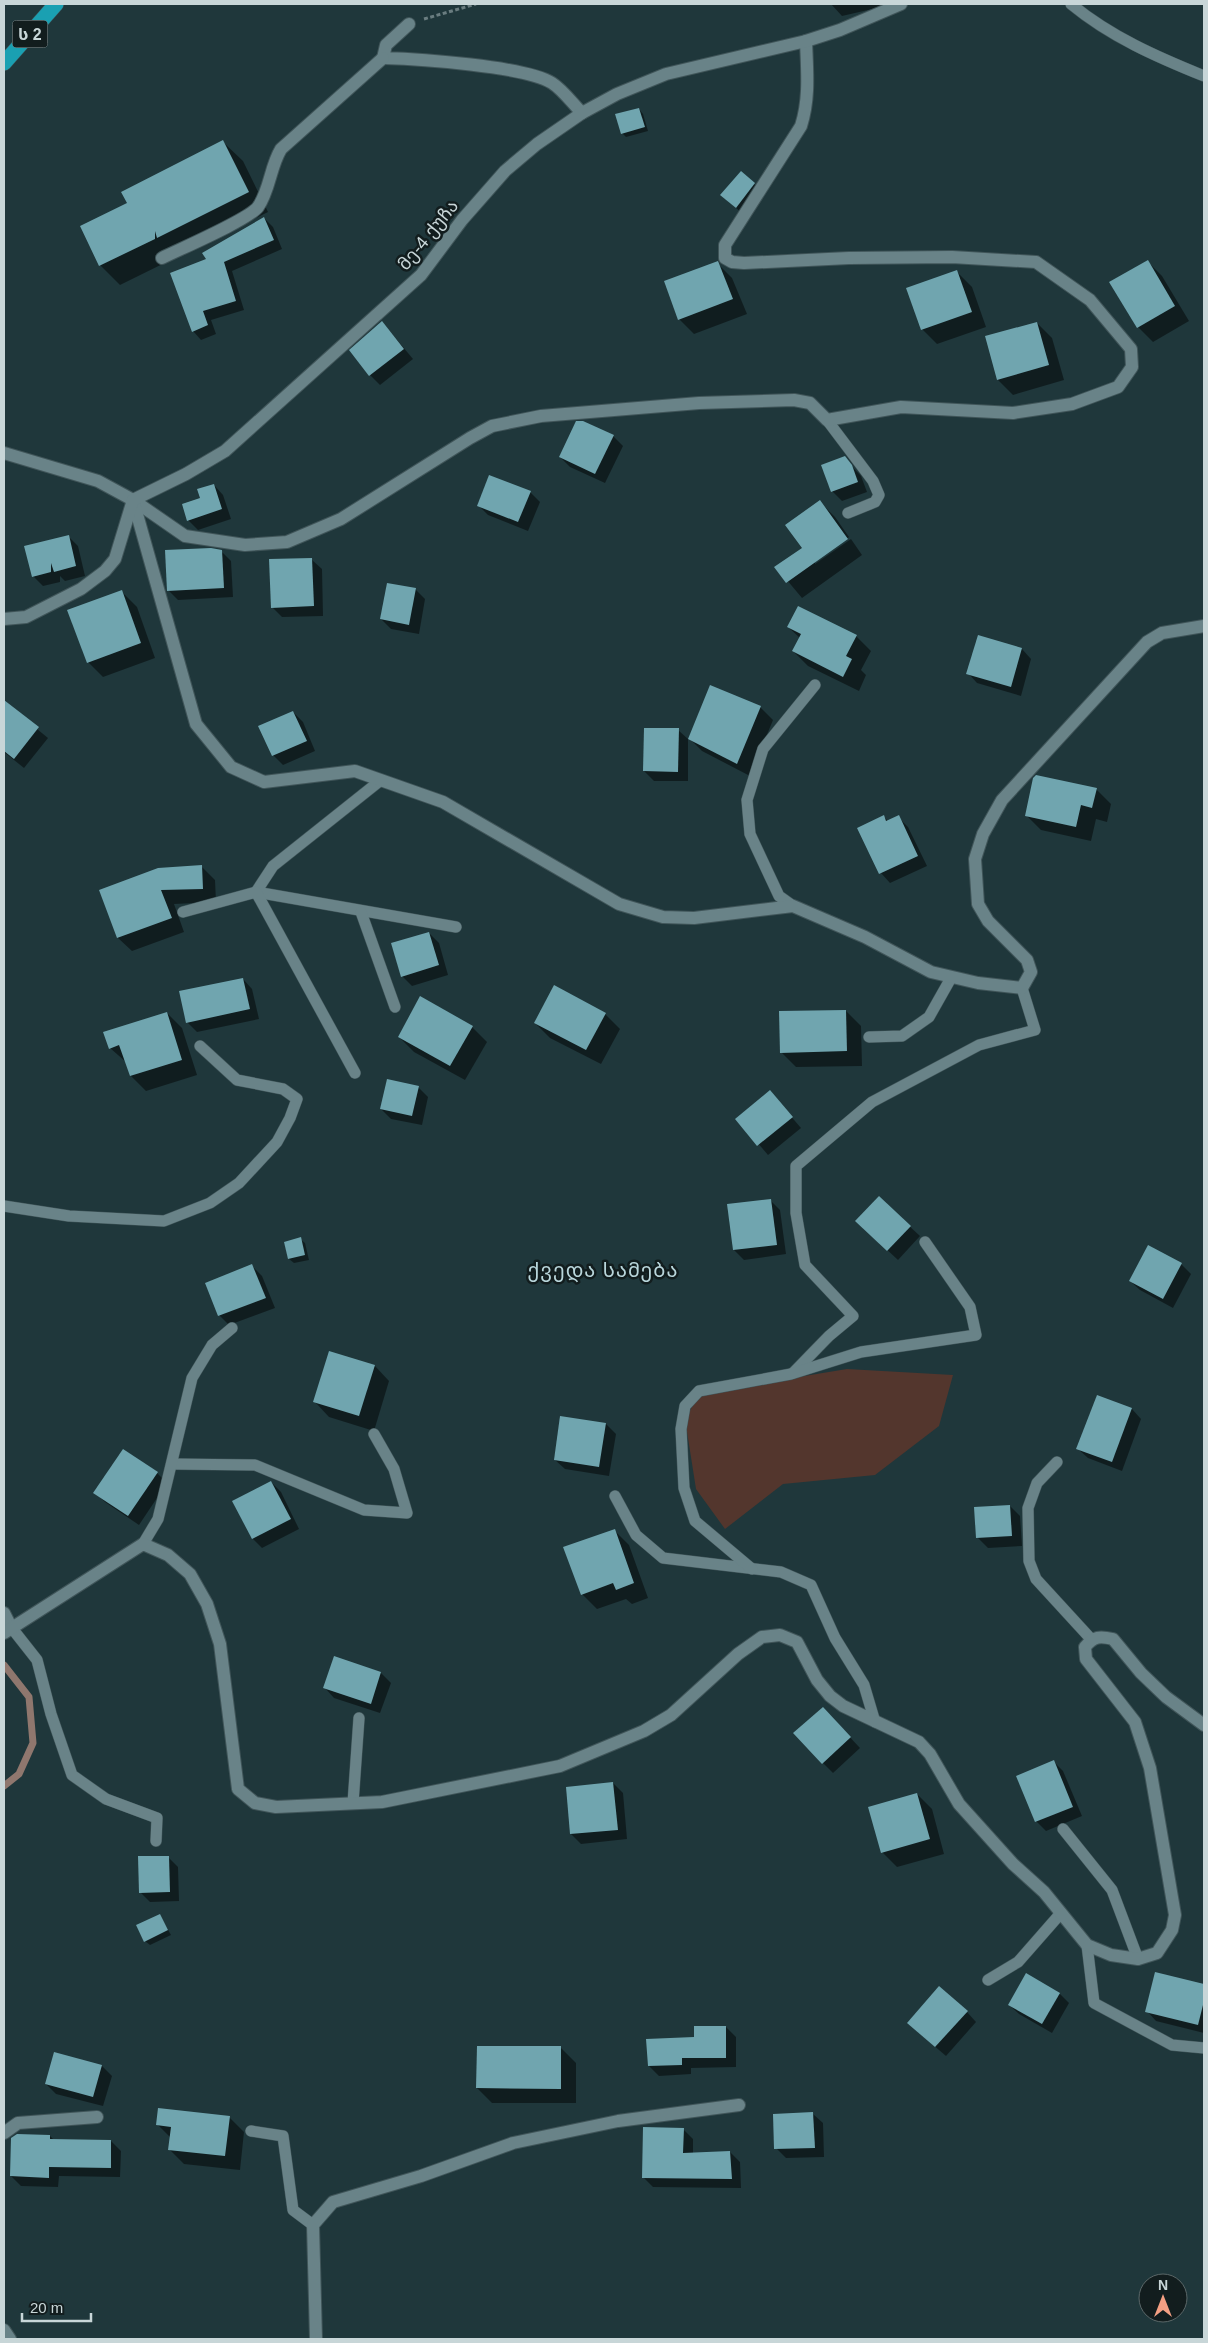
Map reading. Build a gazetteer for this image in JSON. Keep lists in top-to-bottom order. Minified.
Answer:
{"streets":{"highway":["ს 2"],"street":["მე-4 ქუჩა"]},"districts":["ქვედა სამება"],"scale_bar":"20 m","north":"top"}
